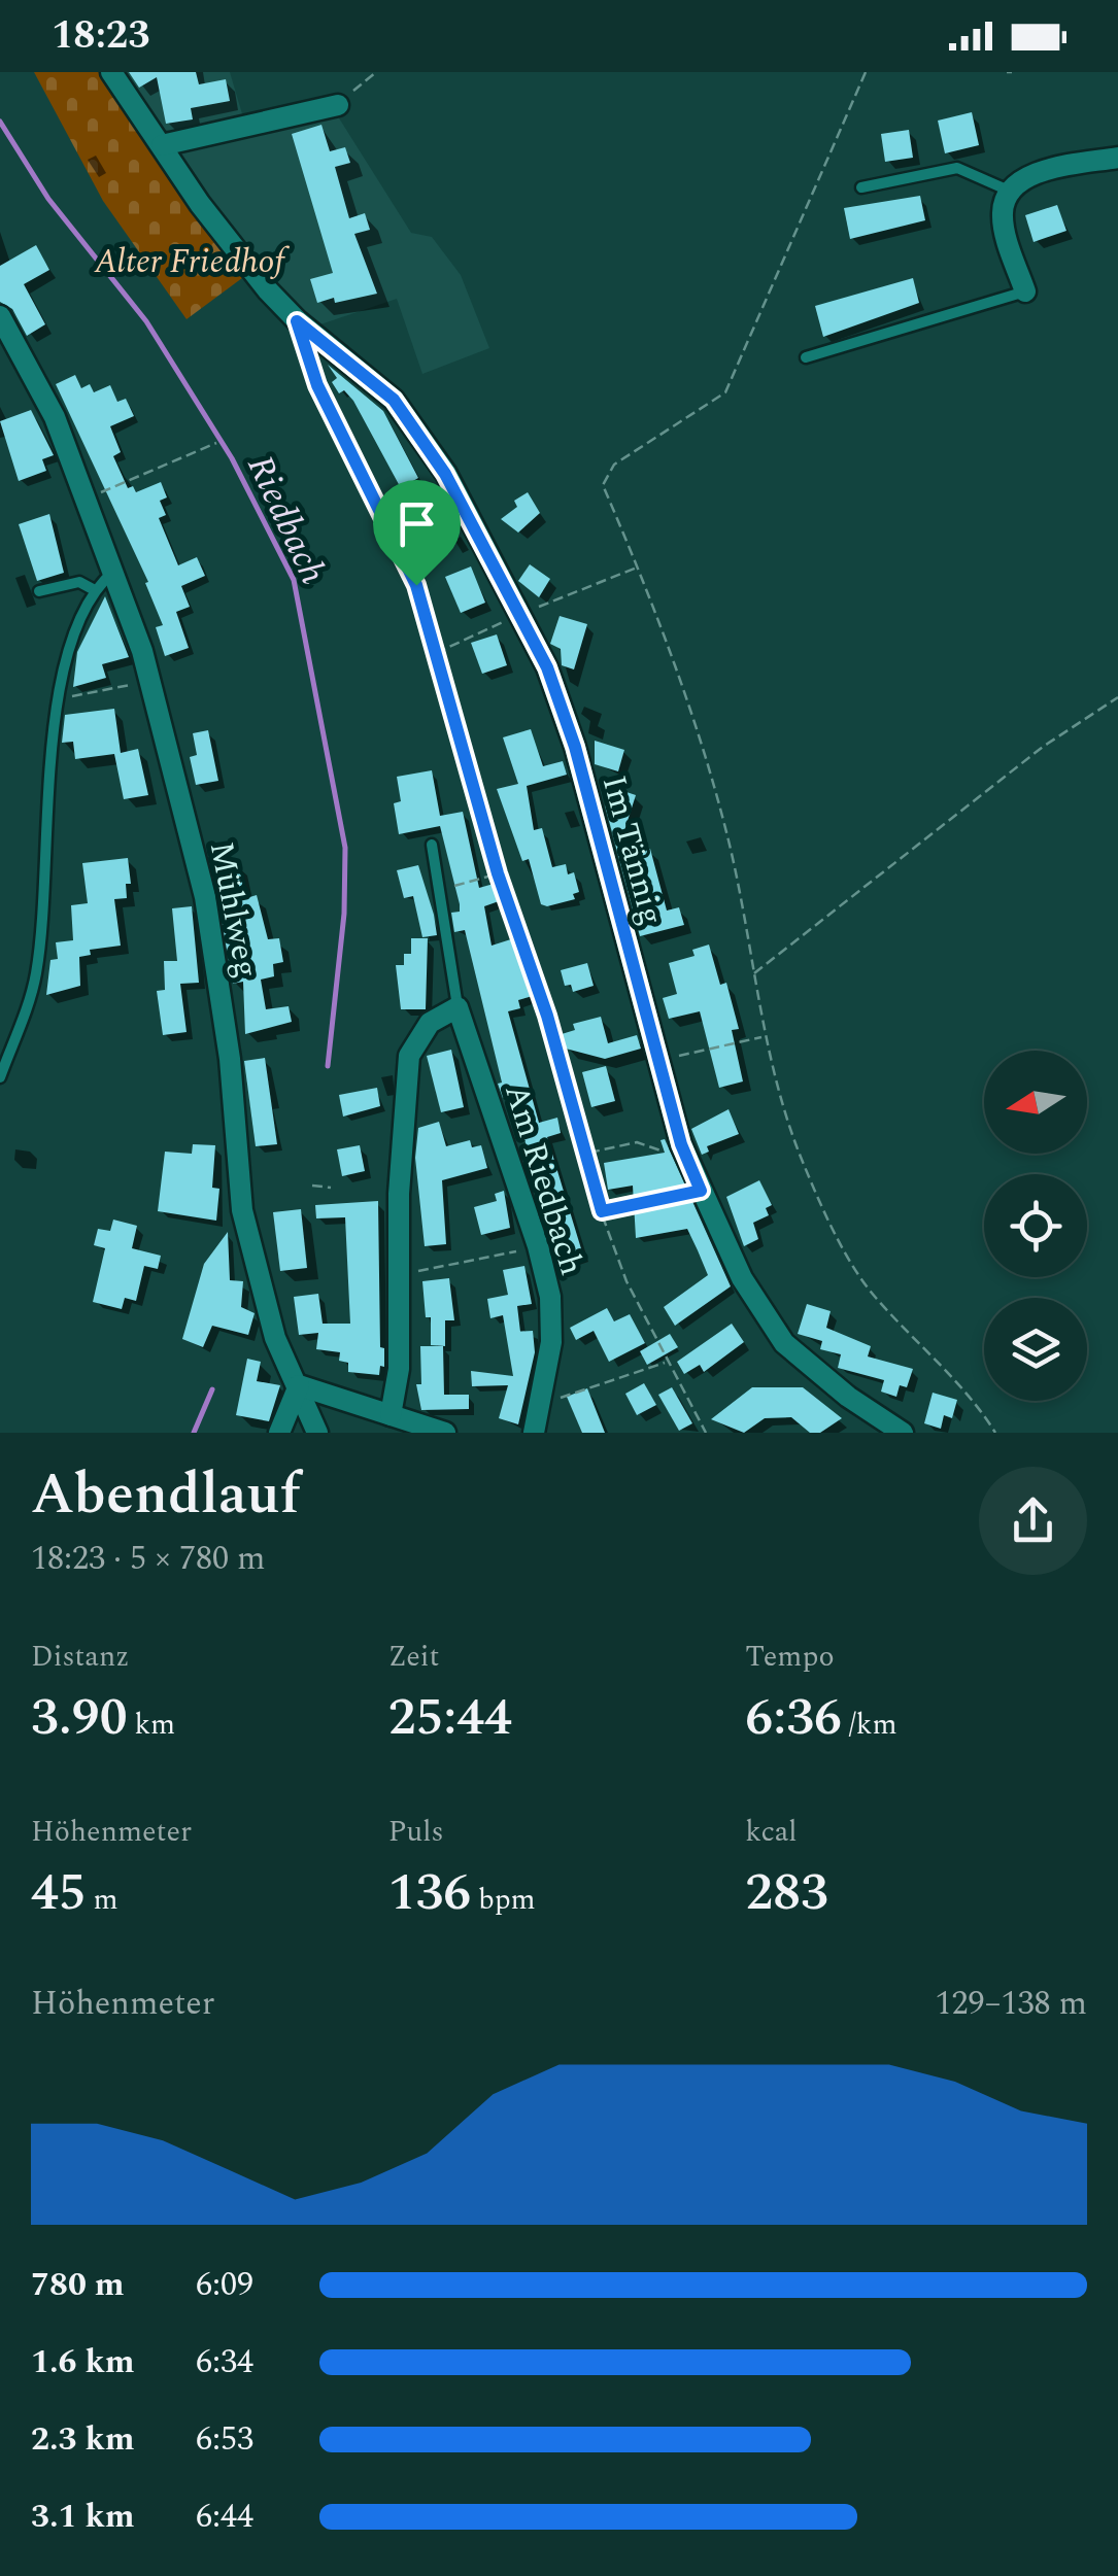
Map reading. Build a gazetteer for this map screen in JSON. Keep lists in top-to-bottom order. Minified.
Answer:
{"streets":{"street":["Im Tännig","Mühlweg","Am Riedbach"]},"water":["Riedbach"],"parks":["Alter Friedhof"],"north":"left","page":{"status":"18:23","heading":["Abendlauf","18:23 · 5 × 780 m"],"stats":[["Distanz","3.90 km"],["Zeit","25:44"],["Tempo","6:36 /km"],["Höhenmeter","45 m"],["Puls","136 bpm"],["kcal","283"]],"chart":["Höhenmeter","129–138 m"],"list":[{"name":"780 m","note":"6:09"},{"name":"1.6 km","note":"6:34"},{"name":"2.3 km","note":"6:53"},{"name":"3.1 km","note":"6:44"}]}}
